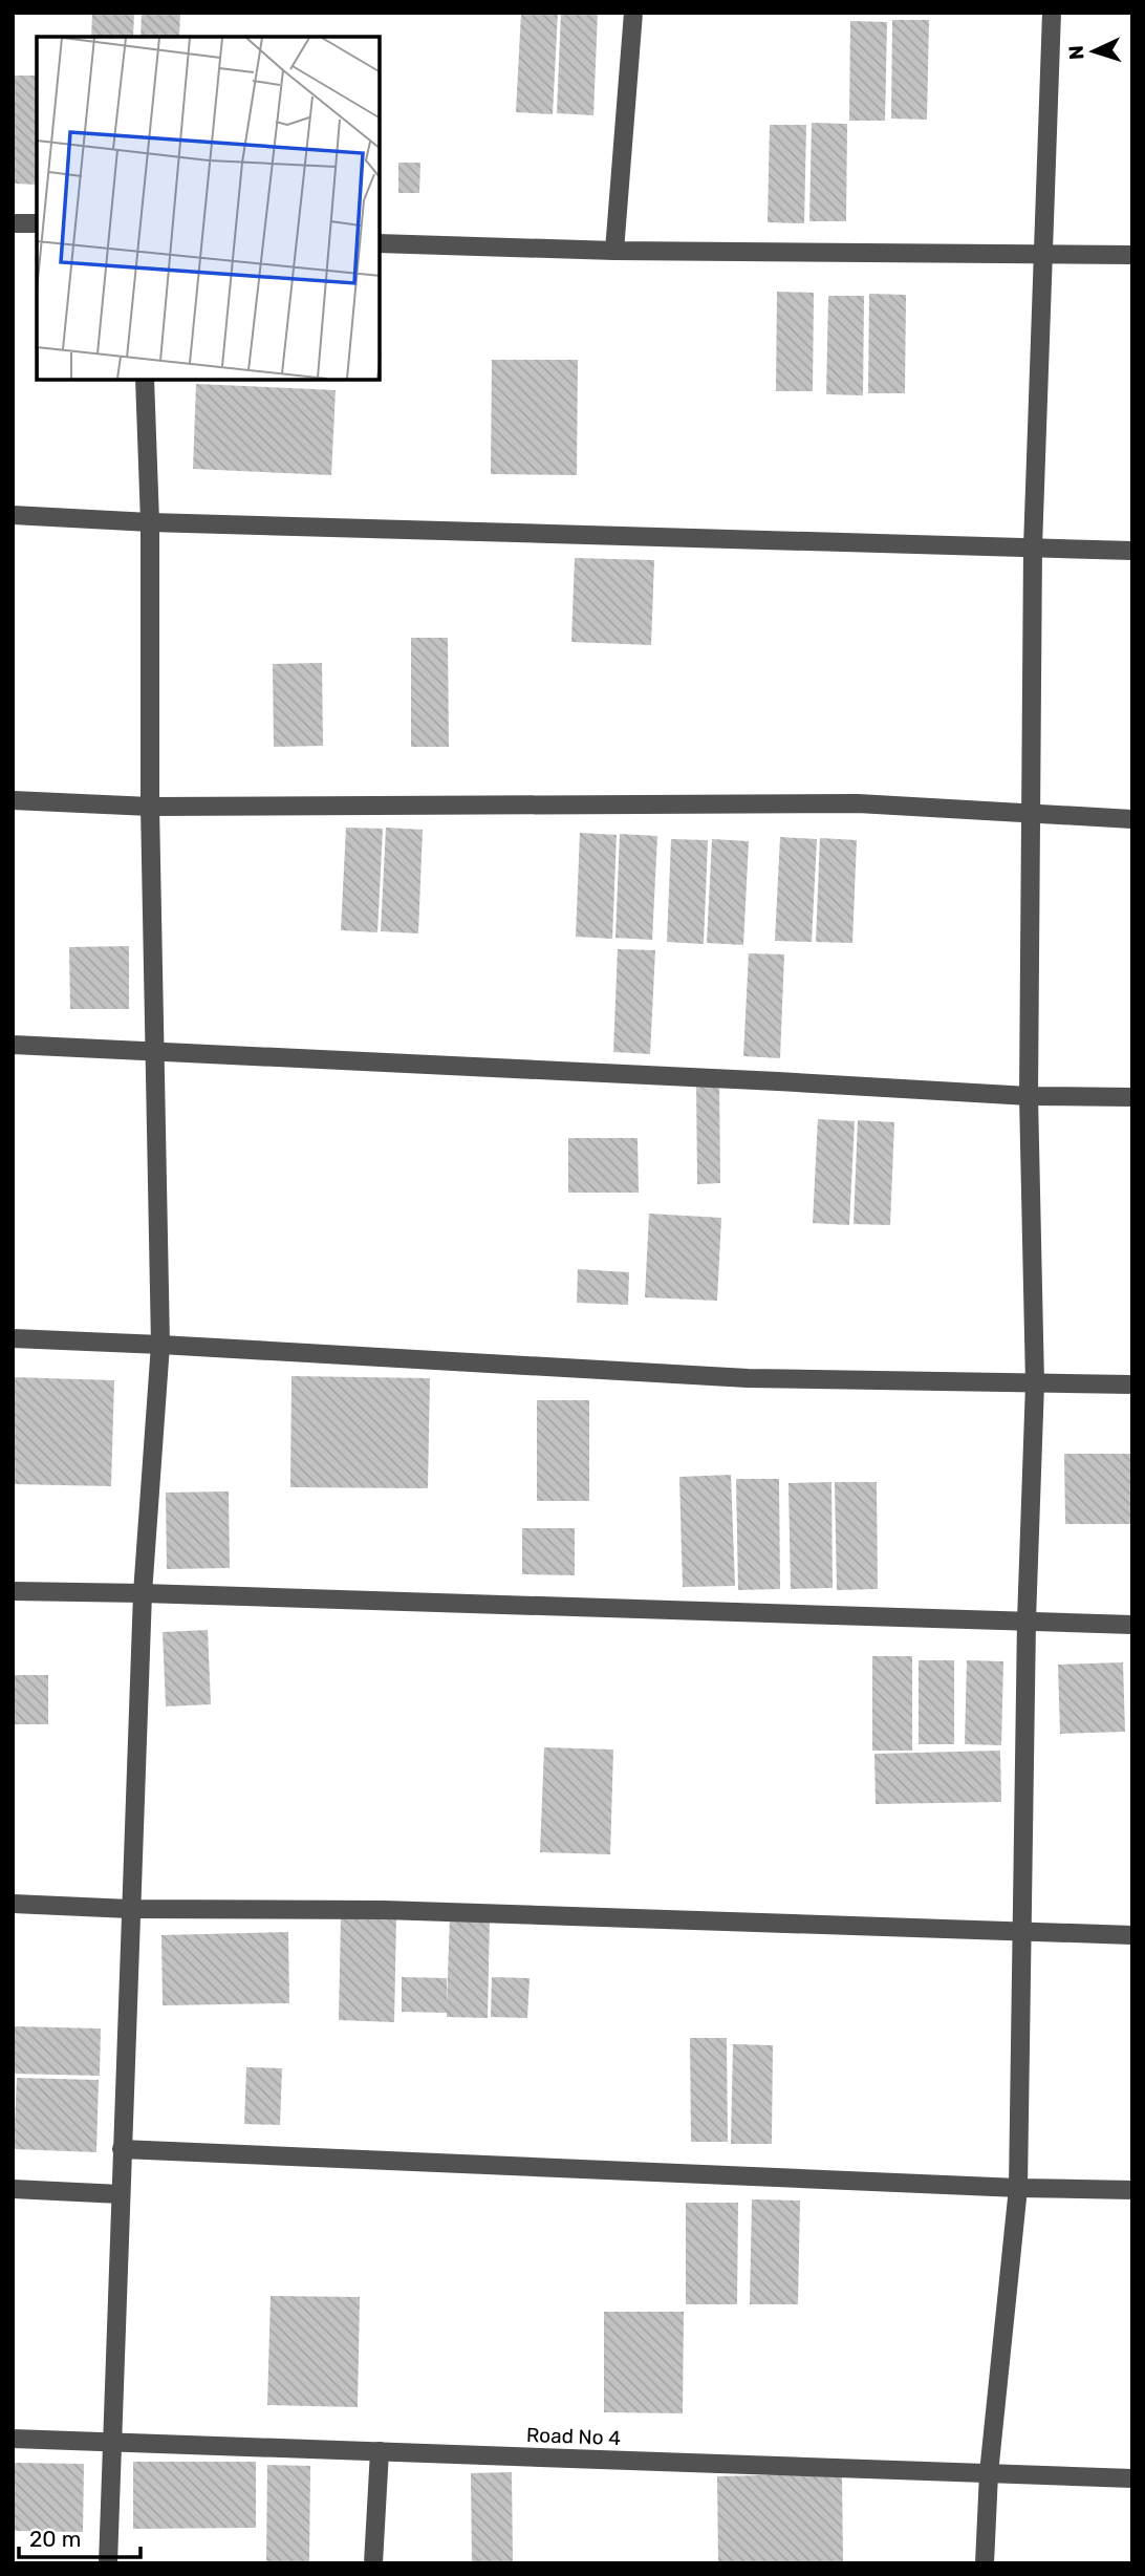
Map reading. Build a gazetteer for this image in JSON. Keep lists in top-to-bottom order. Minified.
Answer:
{"streets":{"street":["Road No 4"]},"scale_bar":"20 m","north":"left"}
